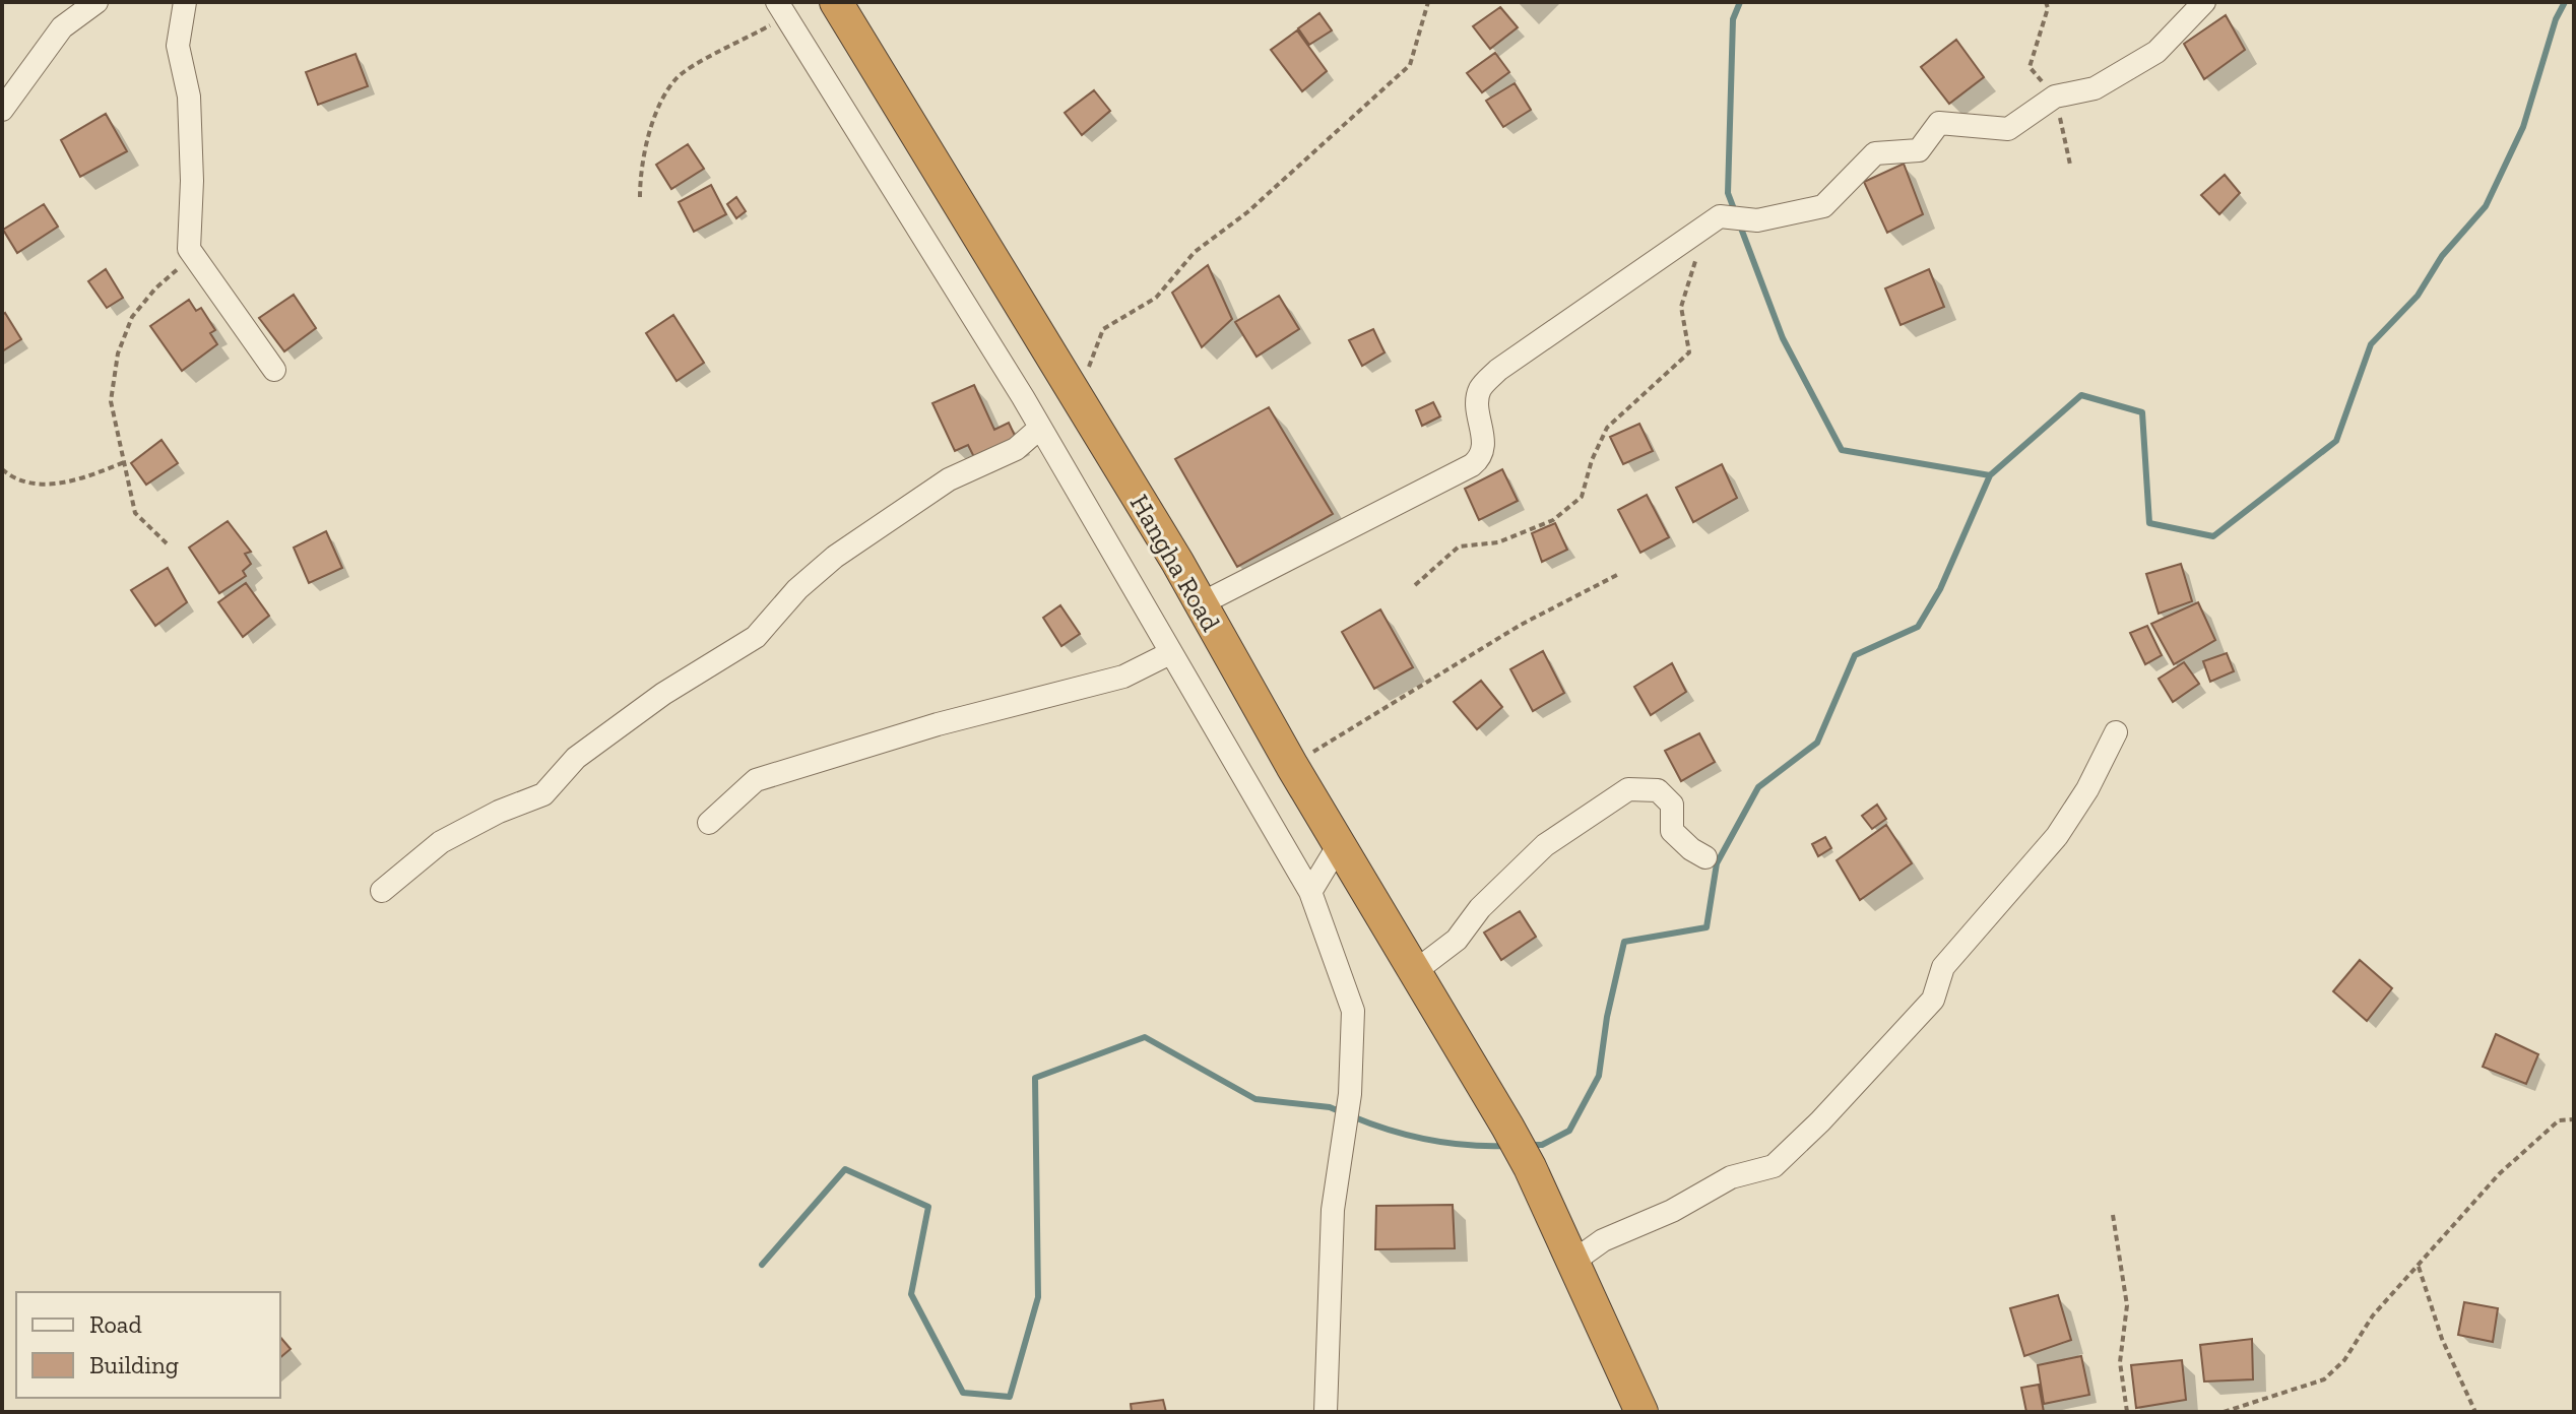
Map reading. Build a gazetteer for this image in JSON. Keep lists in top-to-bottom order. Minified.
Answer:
{"streets":{"highway":["Hangha Road"]},"legend":["Road","Building"]}
